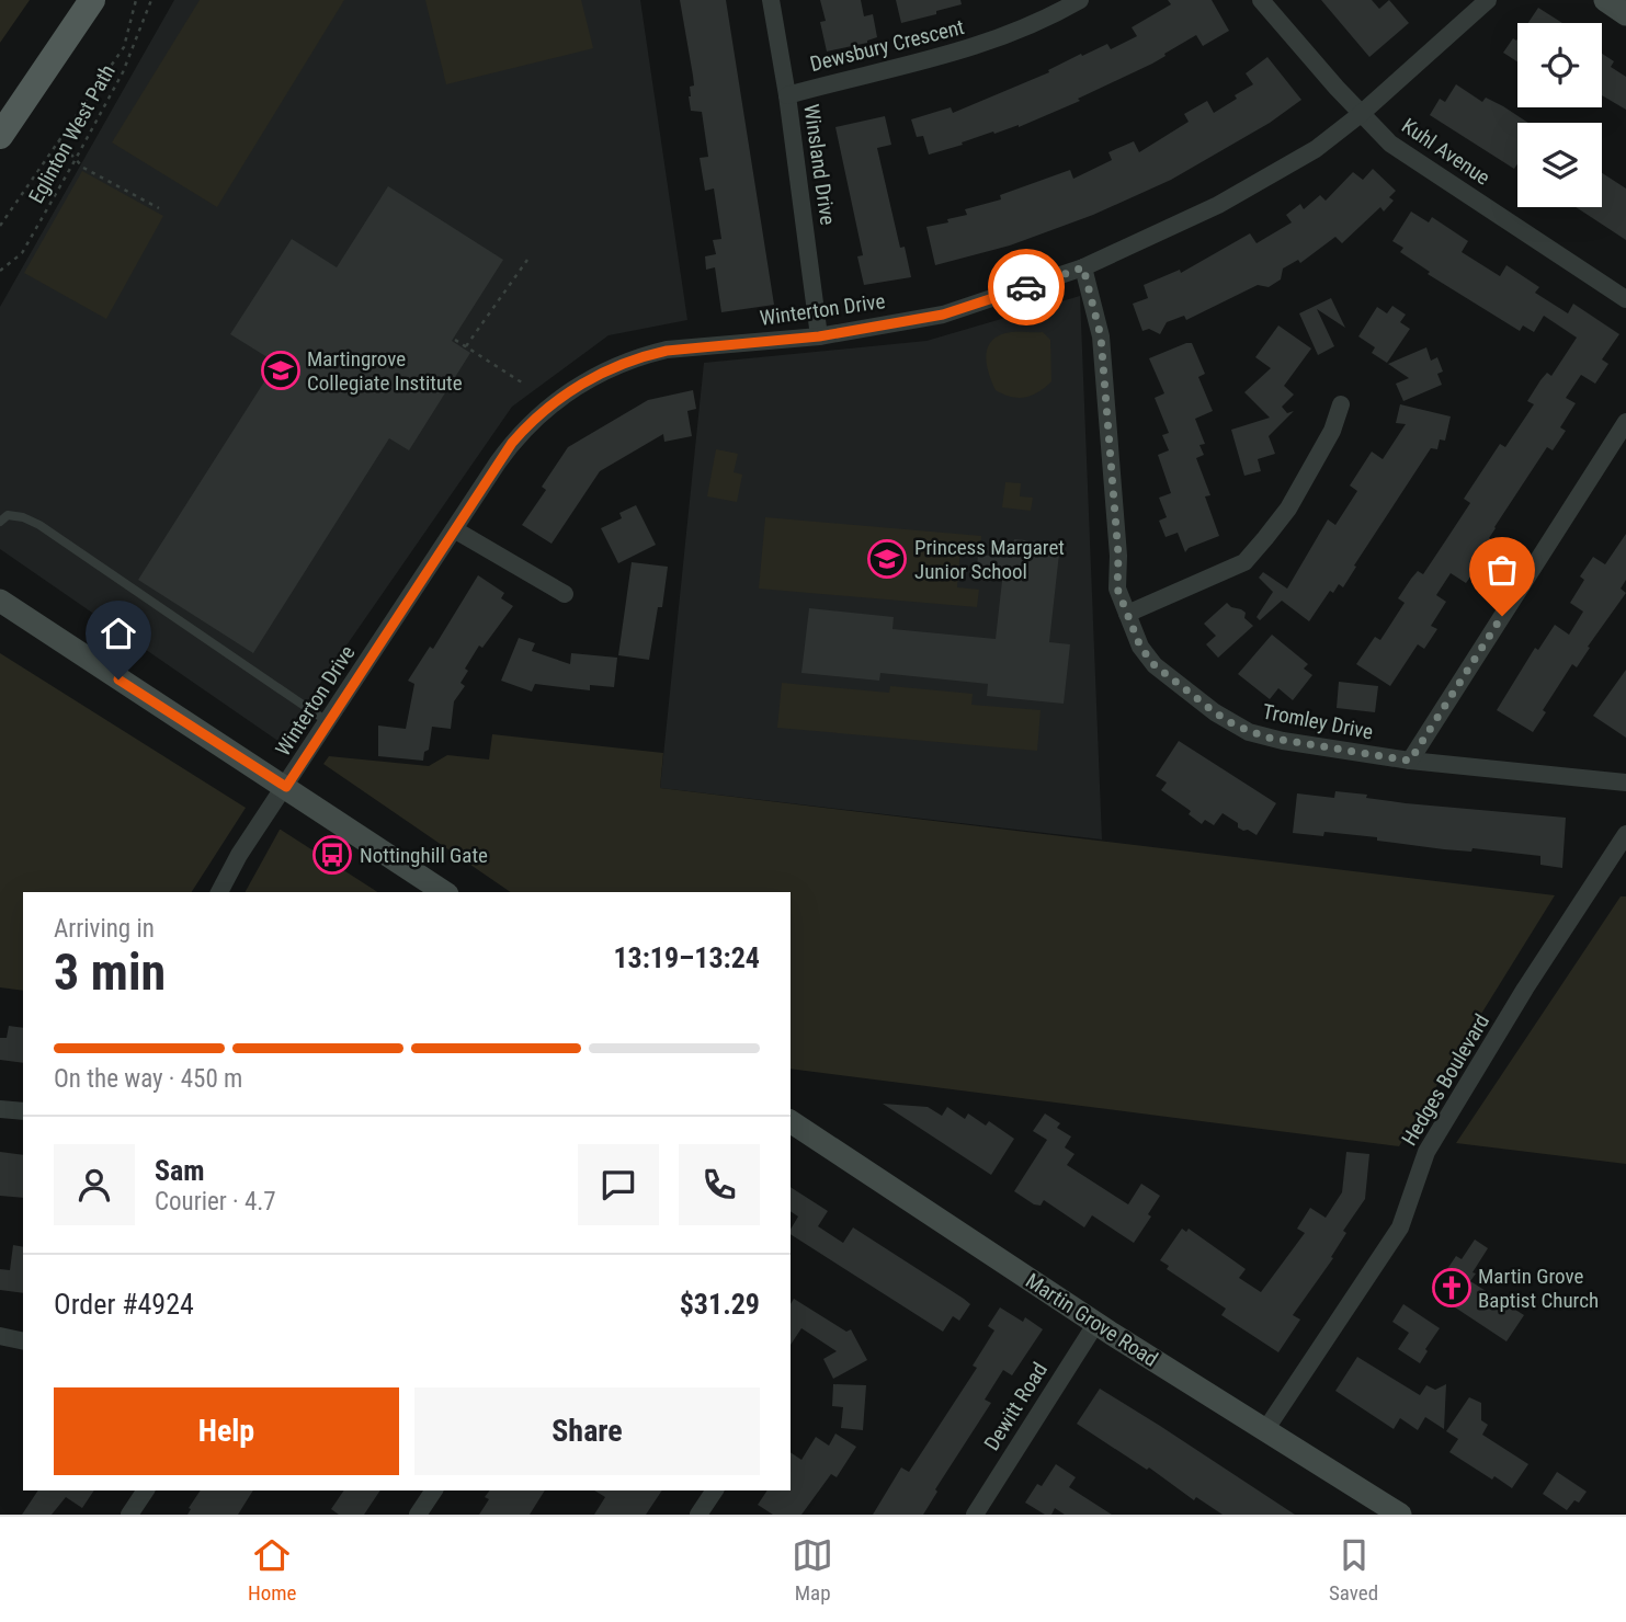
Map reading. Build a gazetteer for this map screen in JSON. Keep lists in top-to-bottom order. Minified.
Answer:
{"streets":{"main road":["Martin Grove Road"],"street":["Dewsbury Crescent","Kuhl Avenue","Winsland Drive","Winterton Drive","Tromley Drive","Hedges Boulevard","Dewitt Road"],"path":["Eglinton West Path"]},"crossings":[["Dewsbury Crescent","Winsland Drive"],["Kuhl Avenue","Winterton Drive"],["Winsland Drive","Winterton Drive"],["Winterton Drive","Tromley Drive"],["Hedges Boulevard","Martin Grove Road"],["Martin Grove Road","Dewitt Road"]],"places":{"school or university":["Martingrove Collegiate Institute","Princess Margaret Junior School"],"bus stop":["Nottinghill Gate"],"church":["Martin Grove Baptist Church"]},"page":{"heading":["3 min","Arriving in","13:19–13:24"],"panel":["Sam","Courier · 4.7","Order #4924","$31.29"],"bar":"On the way · 450 m","buttons":["Help","Share"],"tabs":["Home","Map","Saved"]}}
